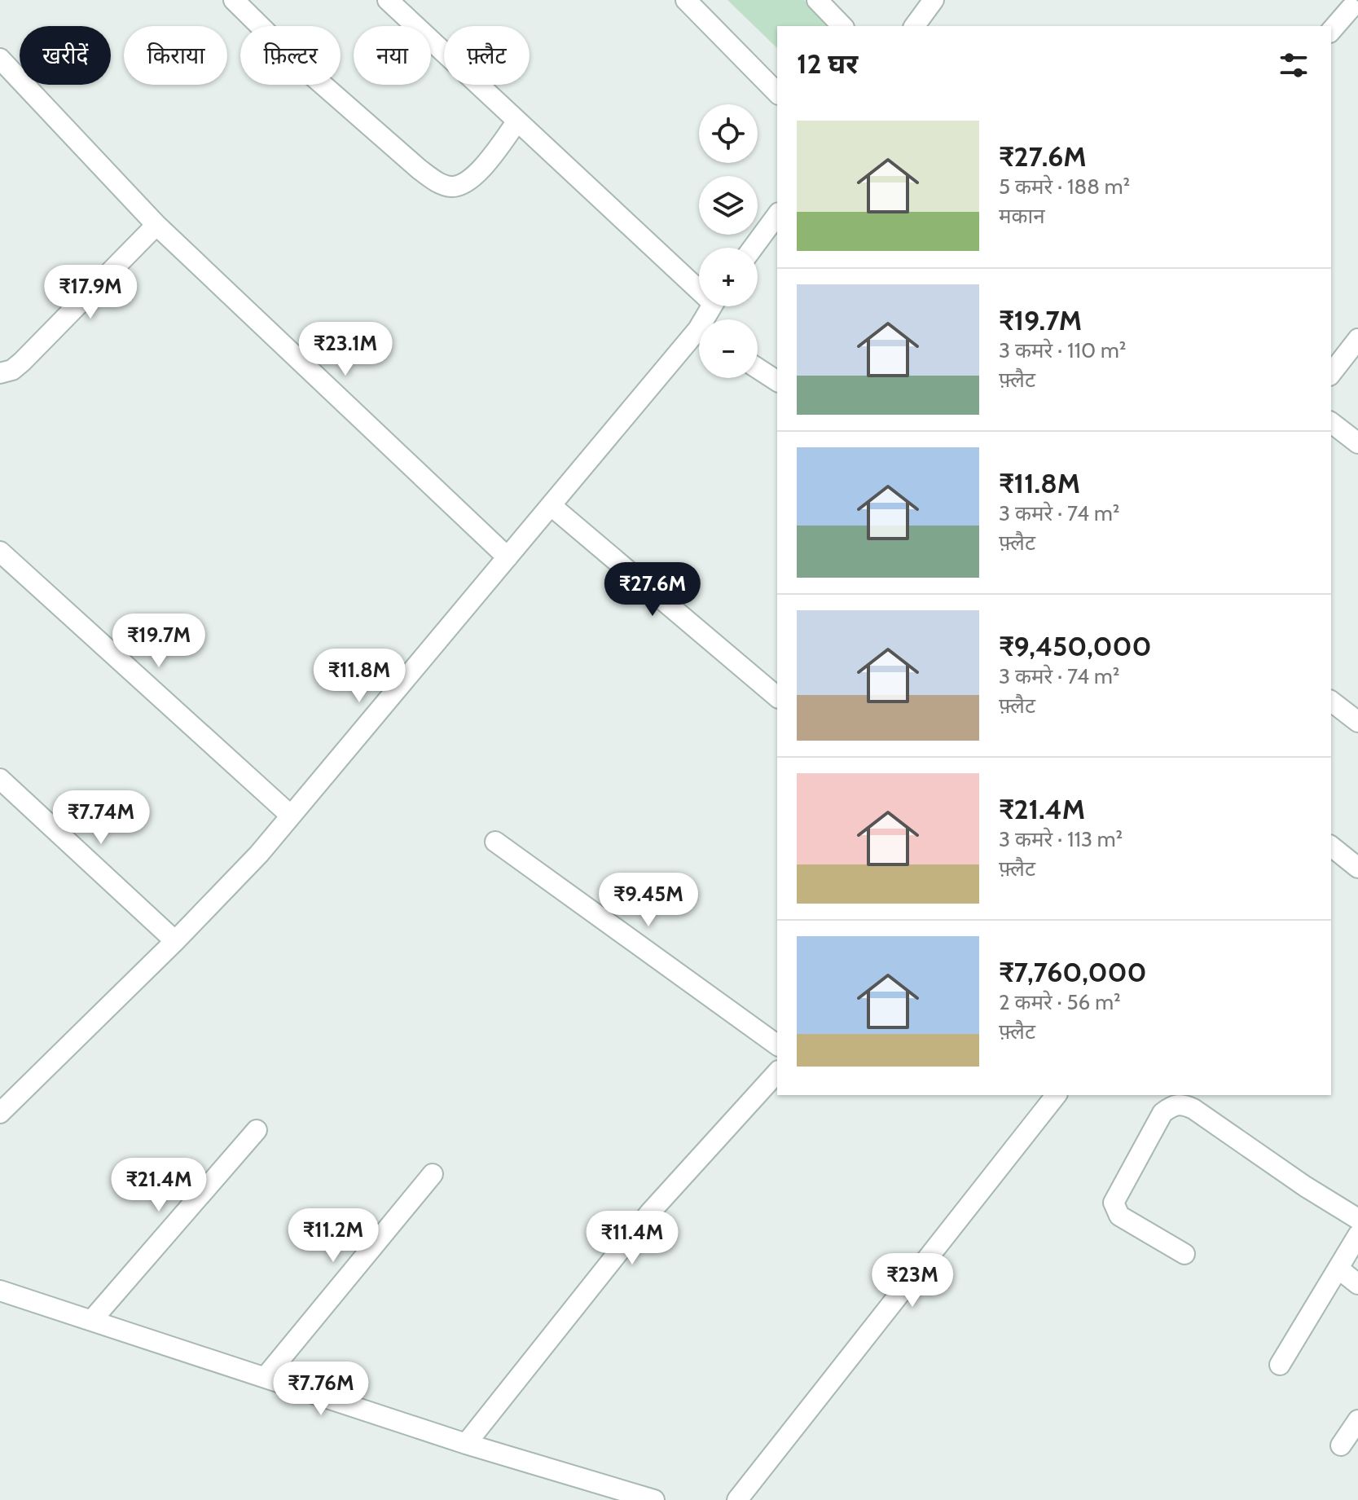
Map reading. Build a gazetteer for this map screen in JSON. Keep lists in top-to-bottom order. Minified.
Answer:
{"page":{"chip":["खरीदें","किराया","फ़िल्टर","नया","फ़्लैट"],"heading":"12 घर","map_buttons":["+","−"],"list":[{"name":"₹27.6M","note":"5 कमरे · 188 m² · मकान"},{"name":"₹19.7M","note":"3 कमरे · 110 m² · फ़्लैट"},{"name":"₹11.8M","note":"3 कमरे · 74 m² · फ़्लैट"},{"name":"₹9,450,000","note":"3 कमरे · 74 m² · फ़्लैट"},{"name":"₹21.4M","note":"3 कमरे · 113 m² · फ़्लैट"},{"name":"₹7,760,000","note":"2 कमरे · 56 m² · फ़्लैट"}],"price":["₹17.9M","₹23.1M","₹27.6M","₹19.7M","₹11.8M","₹7.74M","₹9.45M","₹21.4M","₹11.2M","₹11.4M","₹23M","₹7.76M"]}}
